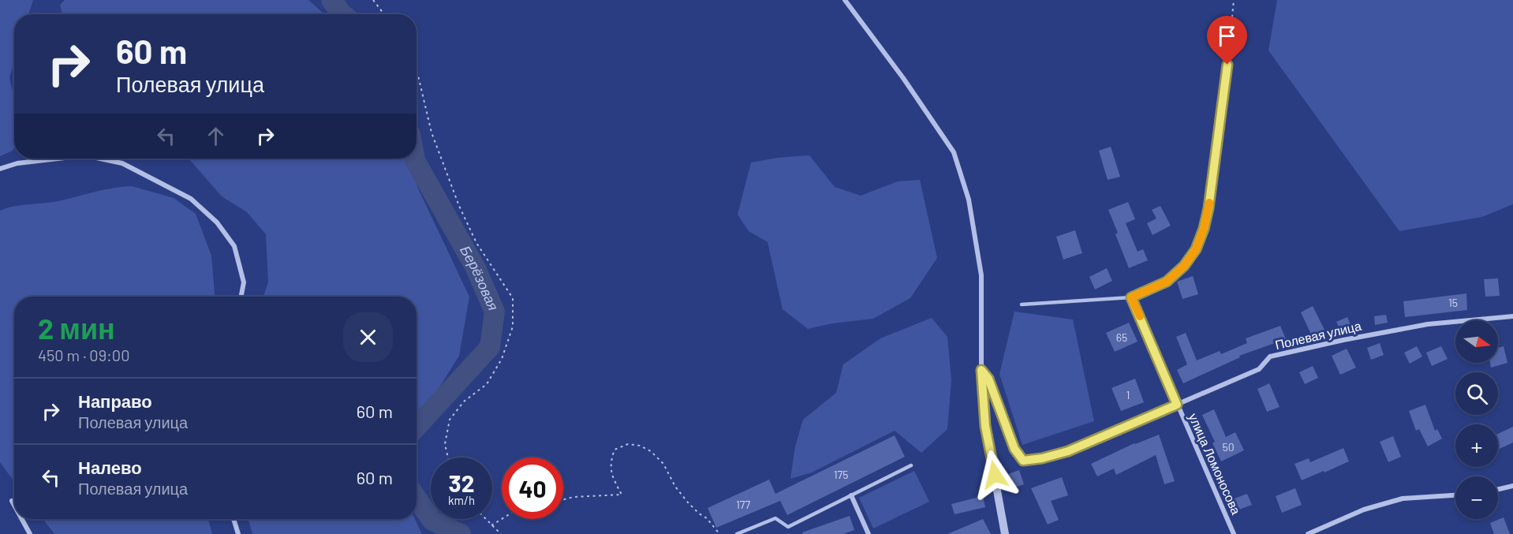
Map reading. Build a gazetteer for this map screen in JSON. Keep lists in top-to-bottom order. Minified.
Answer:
{"streets":{"street":["Полевая улица","улица Ломоносова"]},"crossings":[["Полевая улица","улица Ломоносова"]],"water":["Берёзовая"],"house_numbers":["15","65","1","50","175","177"],"north":"right","page":{"turn":["60 m","Полевая улица"],"heading":["2 мин","450 m · 09:00"],"map_buttons":["+","−"],"list":[{"name":"Направо","note":"Полевая улица","value":"60 m"},{"name":"Налево","note":"Полевая улица","value":"60 m"}],"speed":"32 km/h","limit":"40"}}
